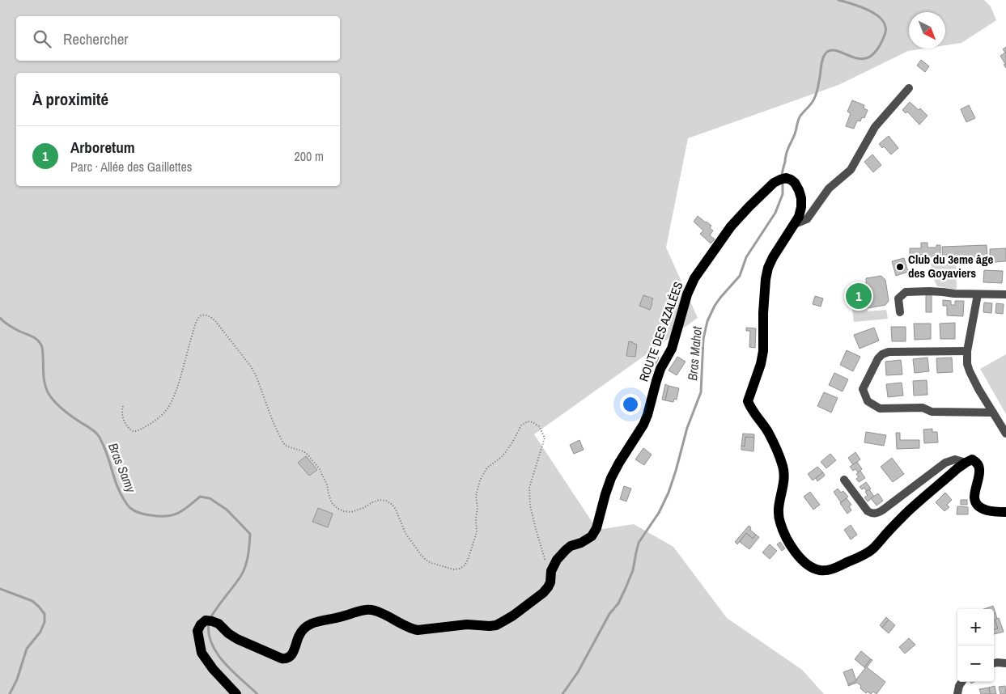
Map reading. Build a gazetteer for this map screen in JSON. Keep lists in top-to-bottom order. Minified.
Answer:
{"streets":{"main road":["ROUTE DES AZALÉES"]},"water":["Bras Mahot","Bras Samy"],"places":["Club du 3eme âge des Goyaviers"],"north":"bottom right","page":{"search":"Rechercher","heading":"À proximité","list":[{"mark":"1","name":"Arboretum","note":"Parc · Allée des Gaillettes","value":"200 m"}],"pins":"1","map_buttons":["+","−"]}}
